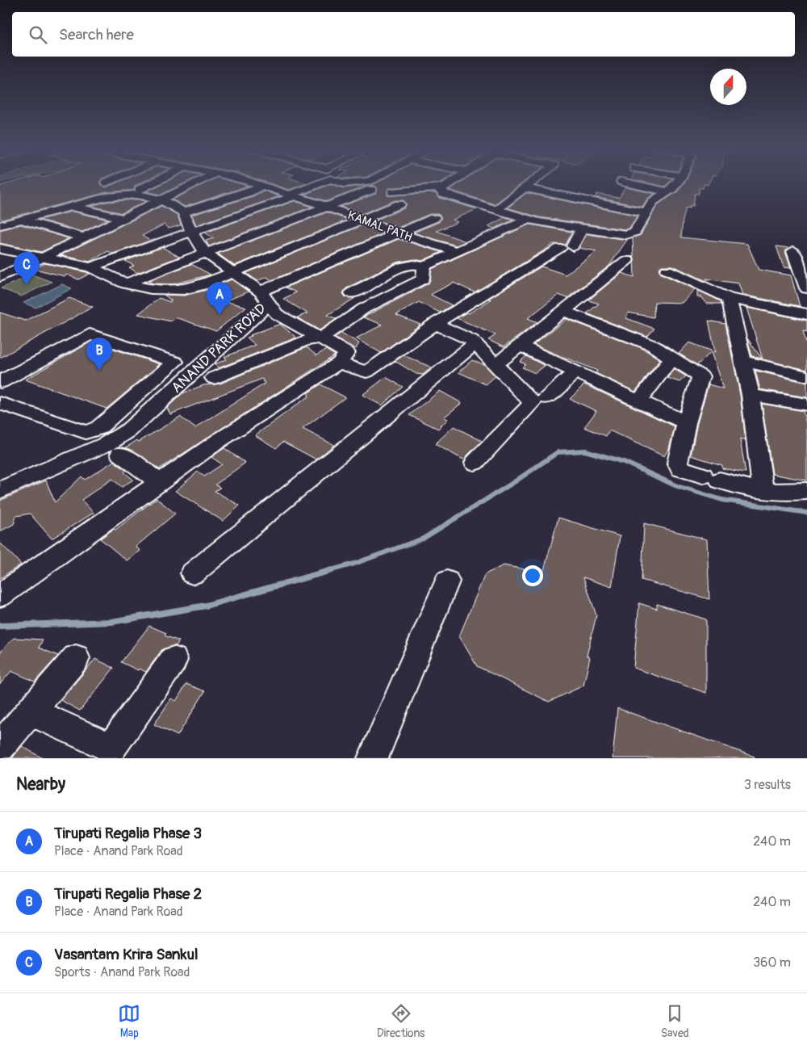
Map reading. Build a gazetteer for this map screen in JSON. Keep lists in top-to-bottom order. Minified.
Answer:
{"streets":{"street":["KAMAL PATH","ANAND PARK ROAD"]},"north":"top","page":{"search":"Search here","pins":["C","A","B"],"heading":["Nearby","3 results"],"list":[{"mark":"A","name":"Tirupati Regalia Phase 3","note":"Place · Anand Park Road","value":"240 m"},{"mark":"B","name":"Tirupati Regalia Phase 2","note":"Place · Anand Park Road","value":"240 m"},{"mark":"C","name":"Vasantam Krira Sankul","note":"Sports · Anand Park Road","value":"360 m"}],"nav":["Map","Directions","Saved"]}}
